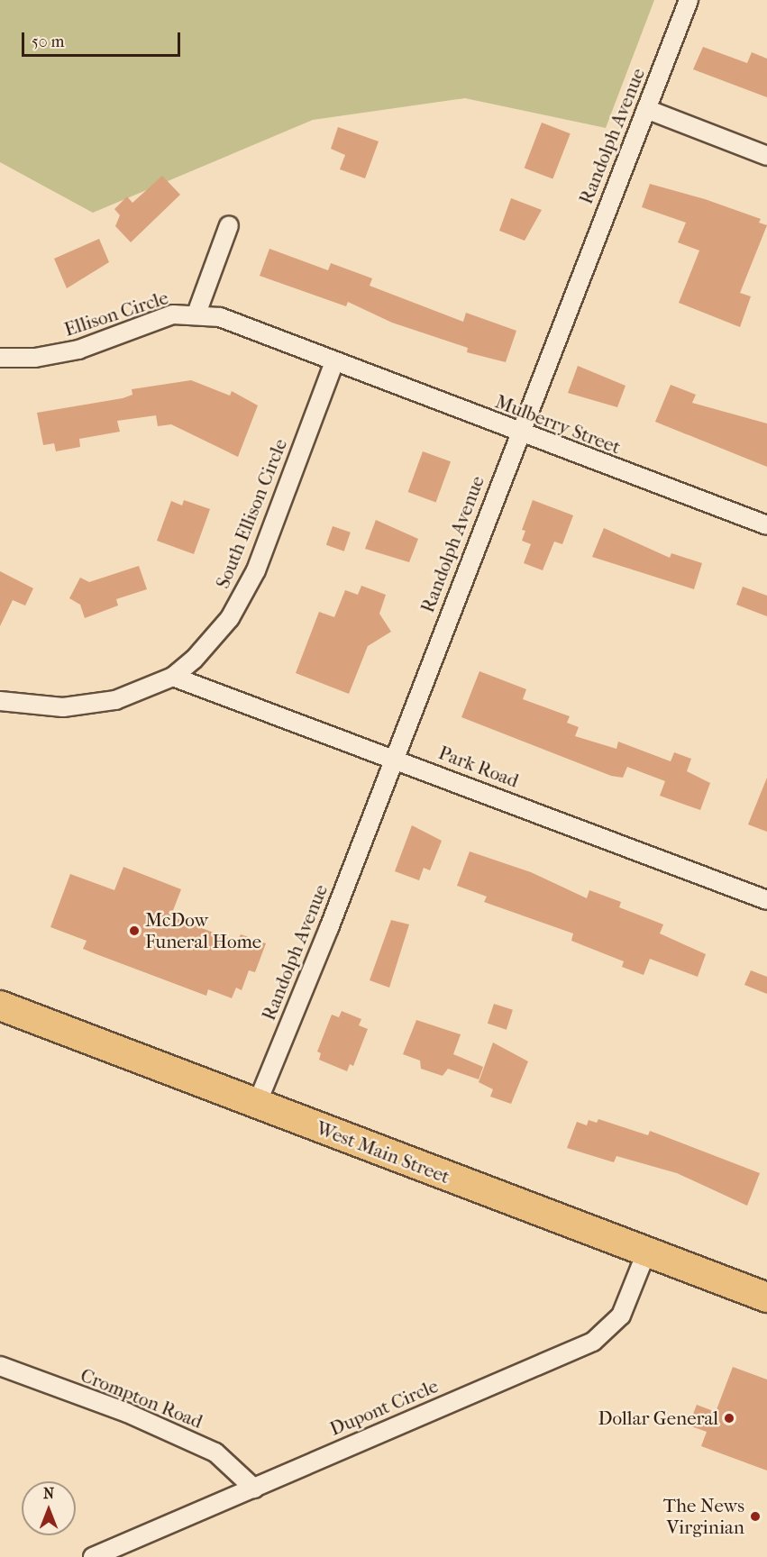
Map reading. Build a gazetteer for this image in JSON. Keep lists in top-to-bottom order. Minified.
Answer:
{"streets":{"main road":["West Main Street"],"street":["Randolph Avenue","Ellison Circle","Mulberry Street","South Ellison Circle","Park Road","Crompton Road","Dupont Circle"]},"crossings":[["Randolph Avenue","Mulberry Street"],["Randolph Avenue","Park Road"],["Randolph Avenue","West Main Street"],["Ellison Circle","Mulberry Street"],["Ellison Circle","South Ellison Circle"],["Mulberry Street","South Ellison Circle"],["South Ellison Circle","Park Road"],["West Main Street","Dupont Circle"],["Crompton Road","Dupont Circle"]],"places":["McDow Funeral Home","Dollar General","The News Virginian"],"scale_bar":"50 m","north":"top"}
